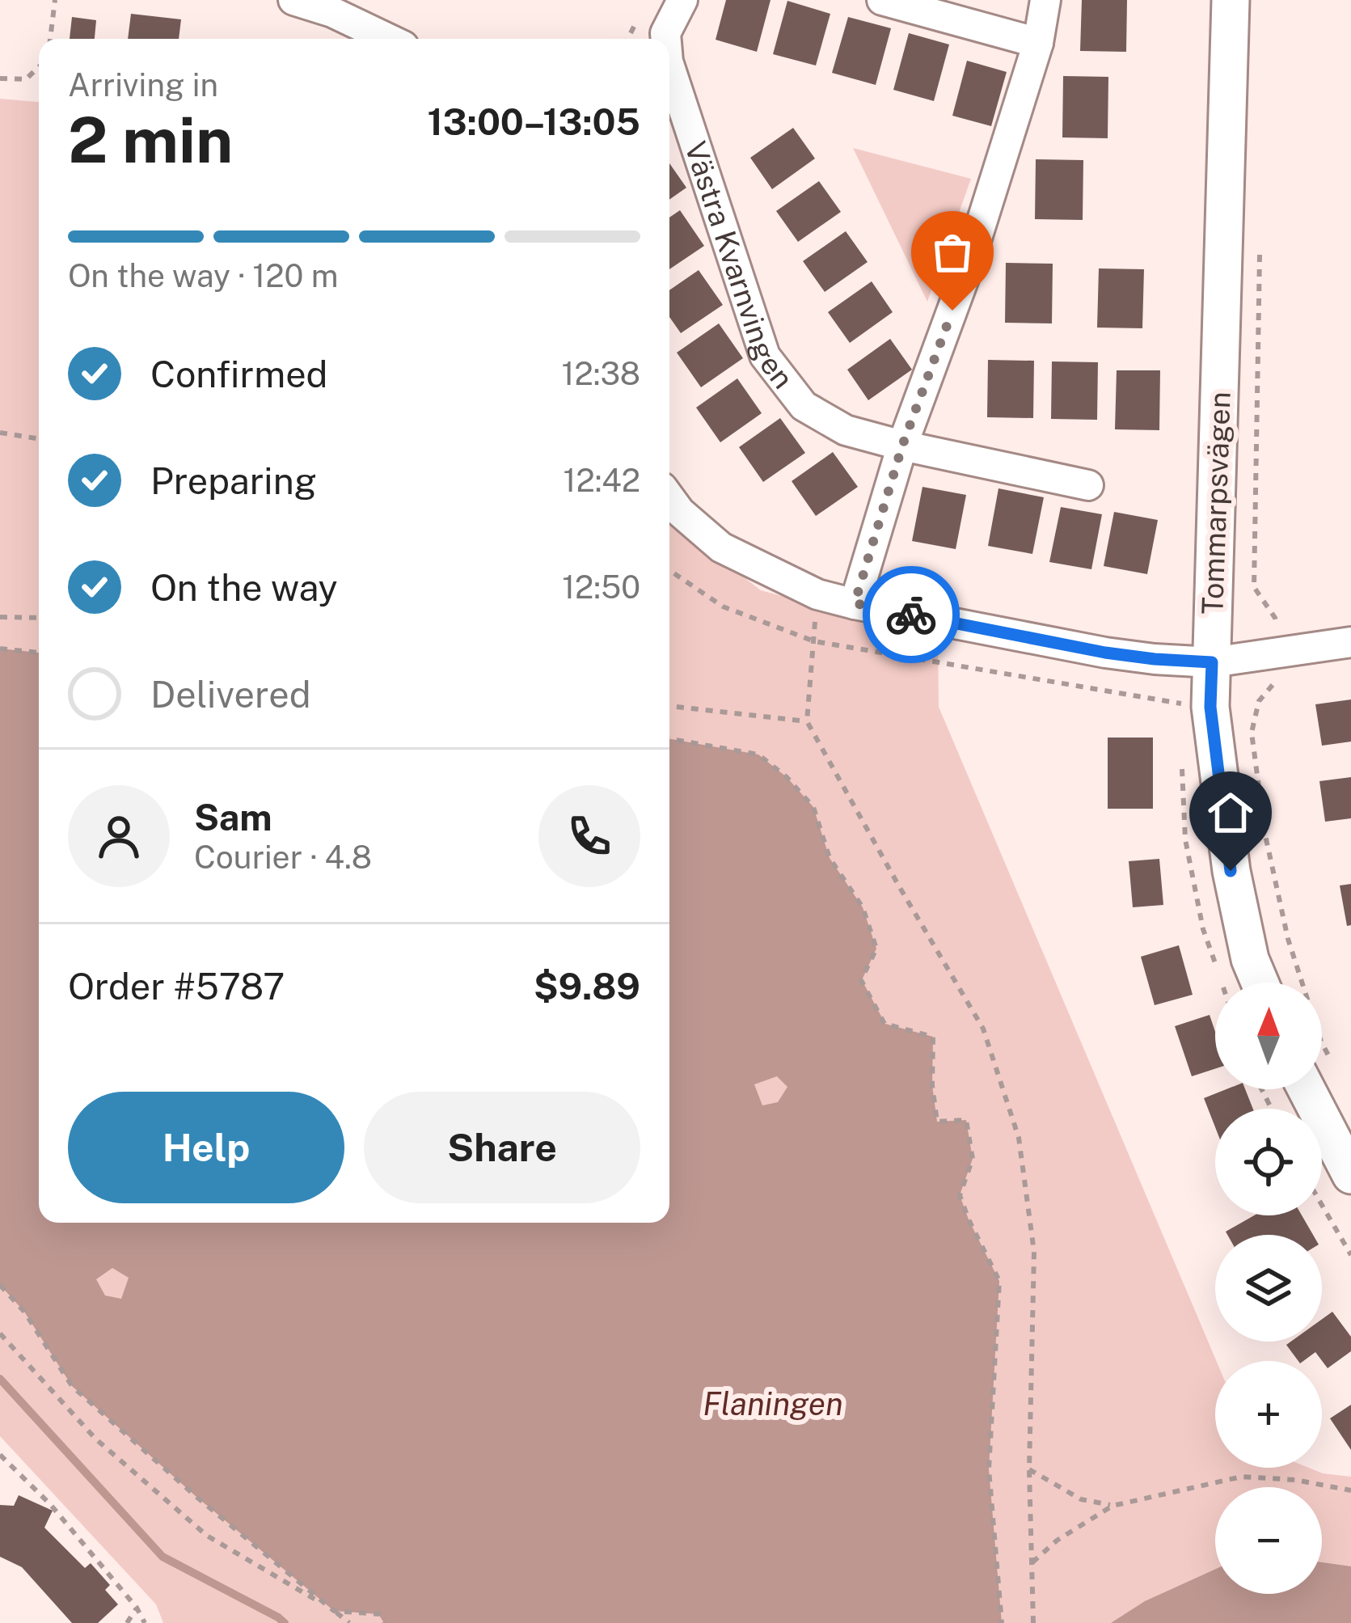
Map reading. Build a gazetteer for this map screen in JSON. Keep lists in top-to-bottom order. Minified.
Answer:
{"streets":{"street":["Västra Kvarnvingen","Tommarpsvägen"]},"water":["Flaningen"],"north":"top","page":{"heading":["2 min","Arriving in","13:00–13:05"],"panel":["Sam","Courier · 4.8","Order #5787","$9.89"],"bar":"On the way · 120 m","list":[["Confirmed","12:38"],["Preparing","12:42"],["On the way","12:50"],"Delivered"],"map_buttons":["+","−"],"buttons":["Help","Share"]}}
